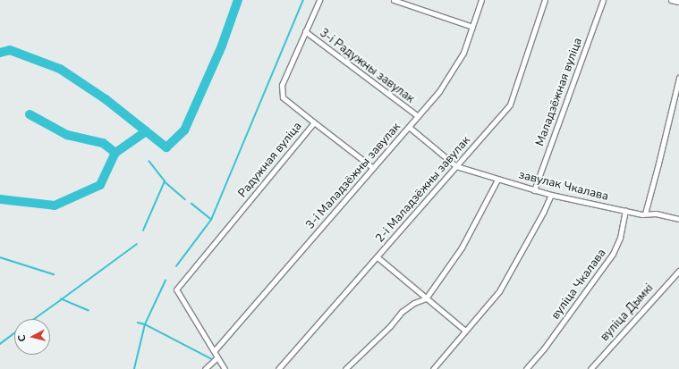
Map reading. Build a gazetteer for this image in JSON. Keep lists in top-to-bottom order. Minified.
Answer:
{"streets":{"street":["3-і Радужны завулак","Маладзёжная вуліца","Радужная вуліца","3-і Маладзёжны завулак","завулак Чкалава","2-і Маладзёжны завулак","вуліца Чкалава","вуліца Дымкі"]},"crossings":[["3-і Радужны завулак","Радужная вуліца"],["3-і Радужны завулак","3-і Маладзёжны завулак"],["Маладзёжная вуліца","завулак Чкалава"],["Радужная вуліца","3-і Маладзёжны завулак"],["завулак Чкалава","2-і Маладзёжны завулак"],["завулак Чкалава","вуліца Чкалава"]],"north":"left"}
